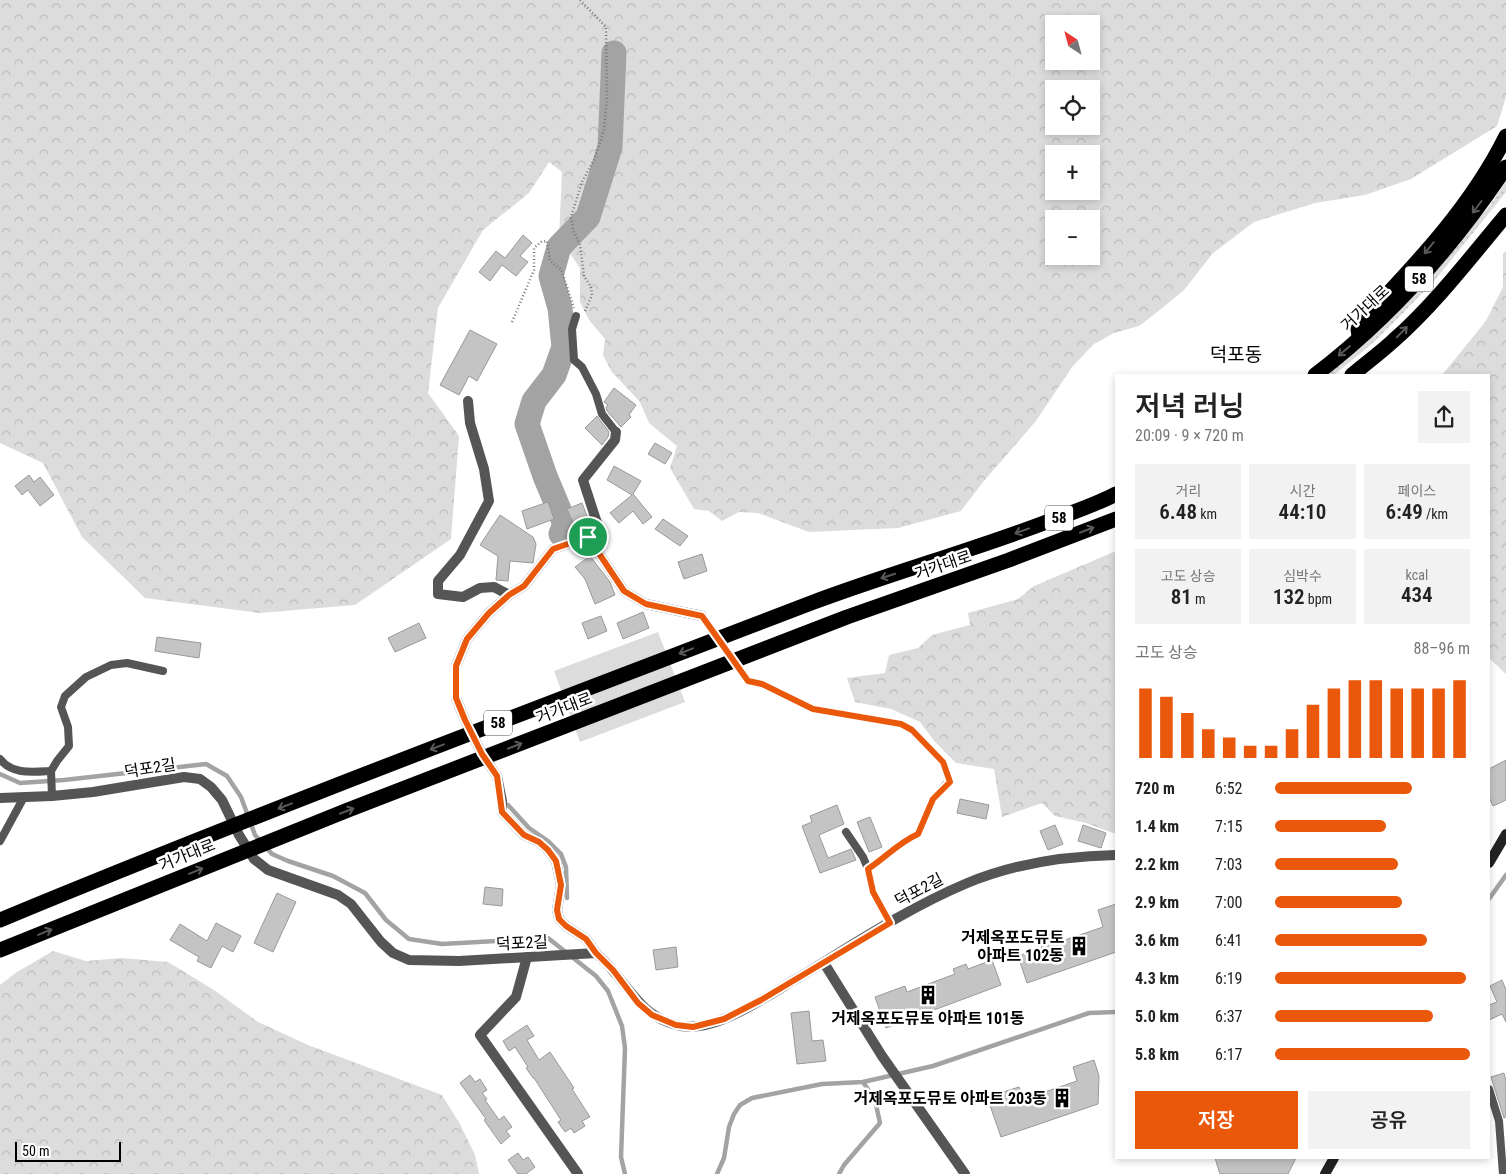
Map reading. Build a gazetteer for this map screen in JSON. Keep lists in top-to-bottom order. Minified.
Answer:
{"streets":{"highway":["58","거가대로"],"street":["덕포2길"]},"districts":["덕포동"],"places":{"building":["거제옥포도뮤토 아파트 102동","거제옥포도뮤토 아파트 101동","거제옥포도뮤토 아파트 203동"]},"scale_bar":"50 m","north":"top left","page":{"map_buttons":["+","−"],"heading":["저녁 러닝","20:09 · 9 × 720 m"],"stats":[["거리","6.48 km"],["시간","44:10"],["페이스","6:49 /km"],["고도 상승","81 m"],["심박수","132 bpm"],["kcal","434"]],"chart":["고도 상승","88–96 m"],"list":[{"name":"720 m","note":"6:52"},{"name":"1.4 km","note":"7:15"},{"name":"2.2 km","note":"7:03"},{"name":"2.9 km","note":"7:00"},{"name":"3.6 km","note":"6:41"},{"name":"4.3 km","note":"6:19"},{"name":"5.0 km","note":"6:37"},{"name":"5.8 km","note":"6:17"}],"buttons":["저장","공유"],"scale":"50 m"}}
